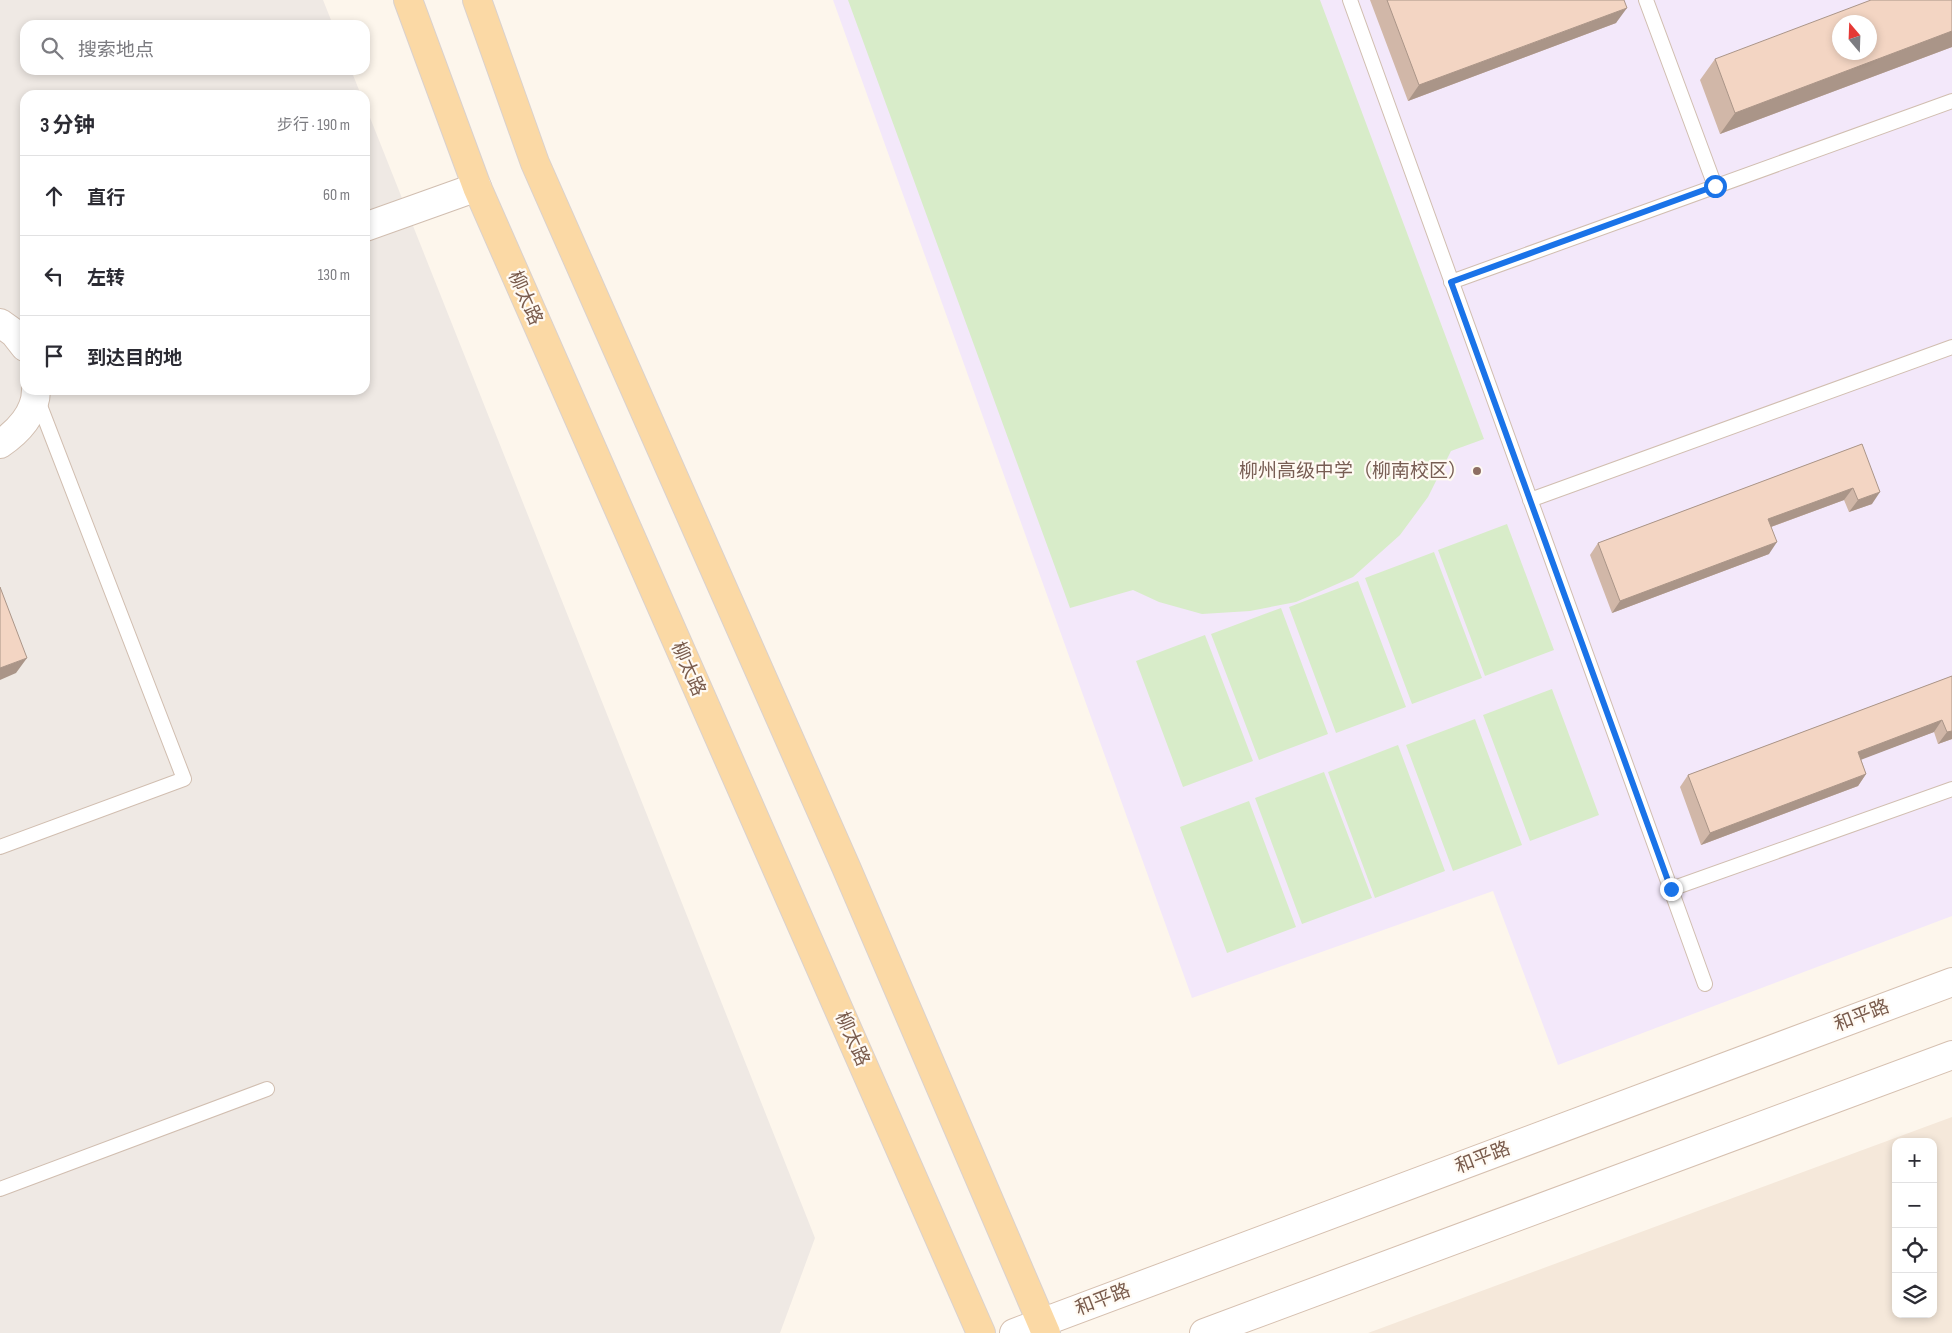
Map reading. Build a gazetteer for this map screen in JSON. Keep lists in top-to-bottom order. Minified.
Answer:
{"streets":{"main road":["柳太路","和平路"]},"places":["柳州高级中学（柳南校区）"],"north":"top","page":{"search":"搜索地点","heading":["3 分钟","步行 · 190 m"],"list":[["直行","60 m"],["左转","130 m"],"到达目的地"],"map_buttons":["+","−"]}}
